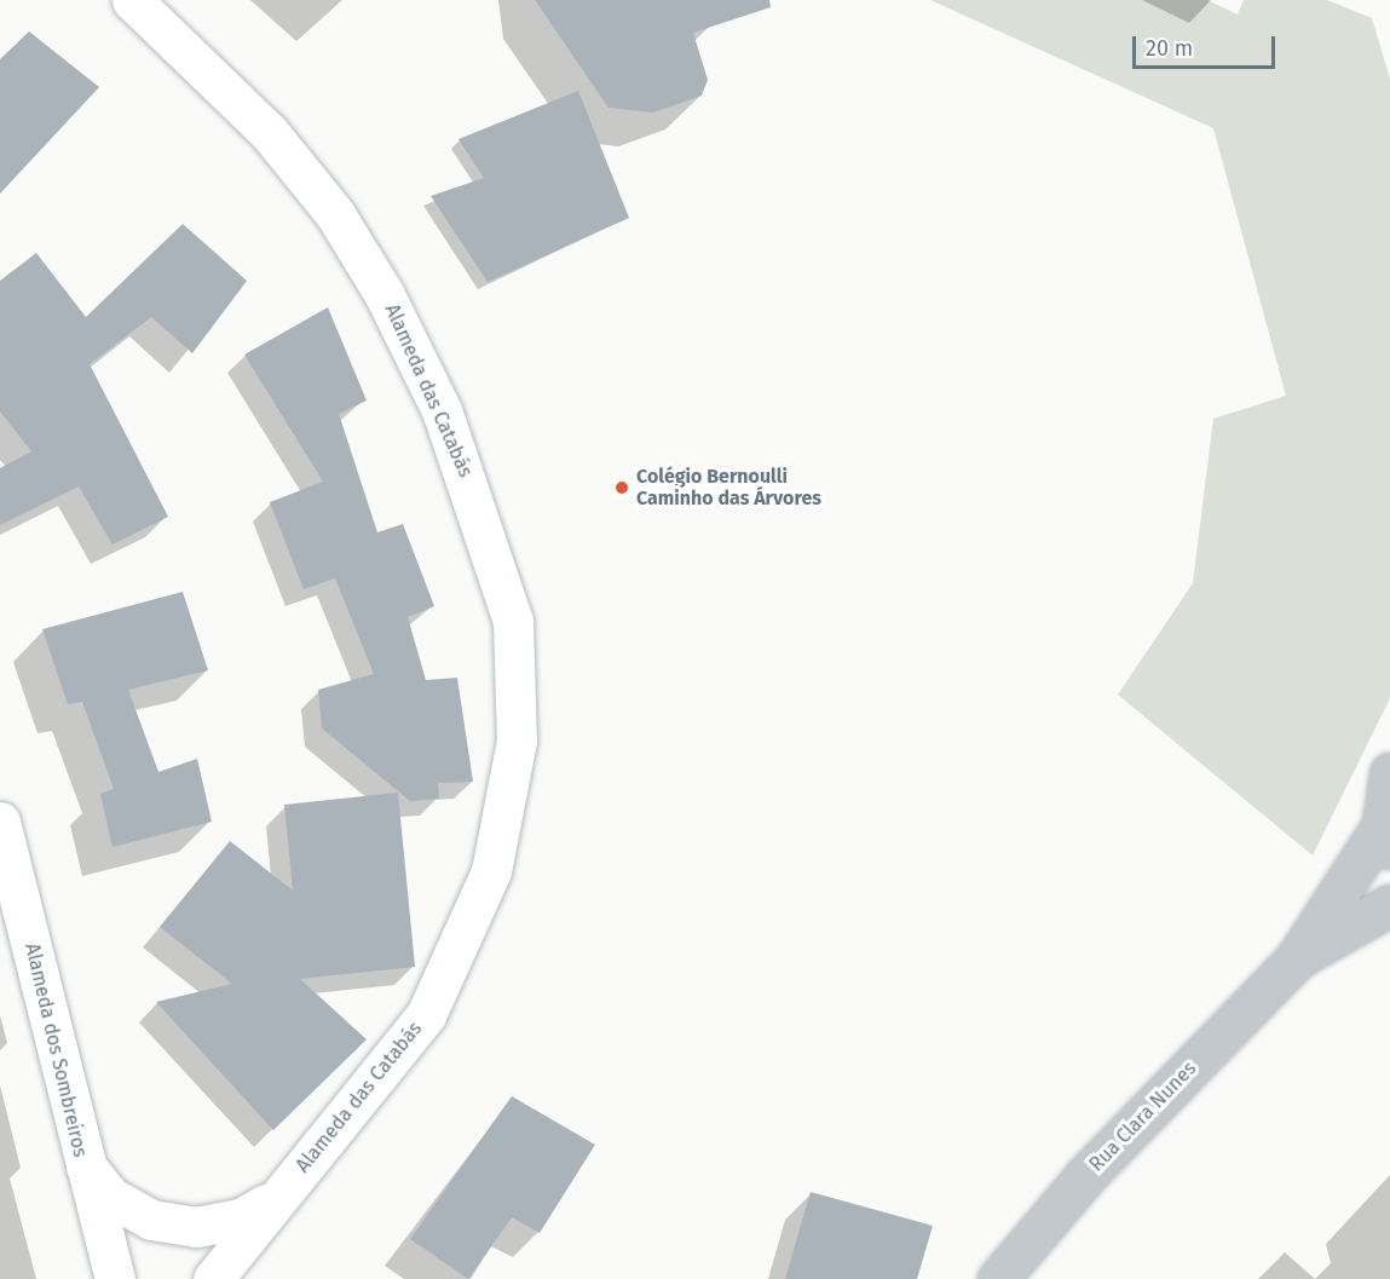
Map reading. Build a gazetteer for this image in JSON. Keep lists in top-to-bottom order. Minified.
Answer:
{"streets":{"street":["Alameda das Catabás","Alameda dos Sombreiros","Rua Clara Nunes"]},"crossings":[["Alameda das Catabás","Alameda dos Sombreiros"]],"places":["Colégio Bernoulli Caminho das Árvores"],"scale_bar":"20 m"}
